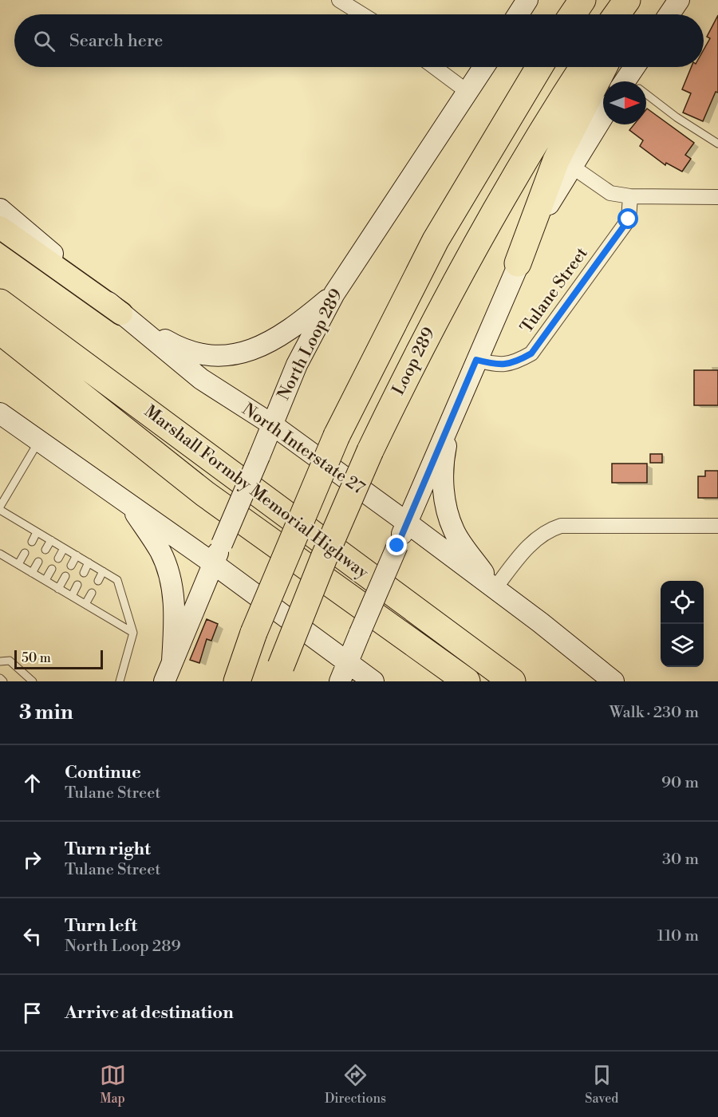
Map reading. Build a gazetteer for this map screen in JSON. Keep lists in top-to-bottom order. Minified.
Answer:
{"streets":{"highway":["Loop 289","Marshall Formby Memorial Highway"],"main road":["North Loop 289","North Interstate 27"],"street":["Tulane Street"]},"crossings":[["North Loop 289","North Interstate 27"]],"scale_bar":"50 m","north":"right","page":{"search":"Search here","scale":"50 m","heading":["3 min","Walk · 230 m"],"list":[["Continue","Tulane Street","90 m"],["Turn right","Tulane Street","30 m"],["Turn left","North Loop 289","110 m"],"Arrive at destination"],"nav":["Map","Directions","Saved"]}}
